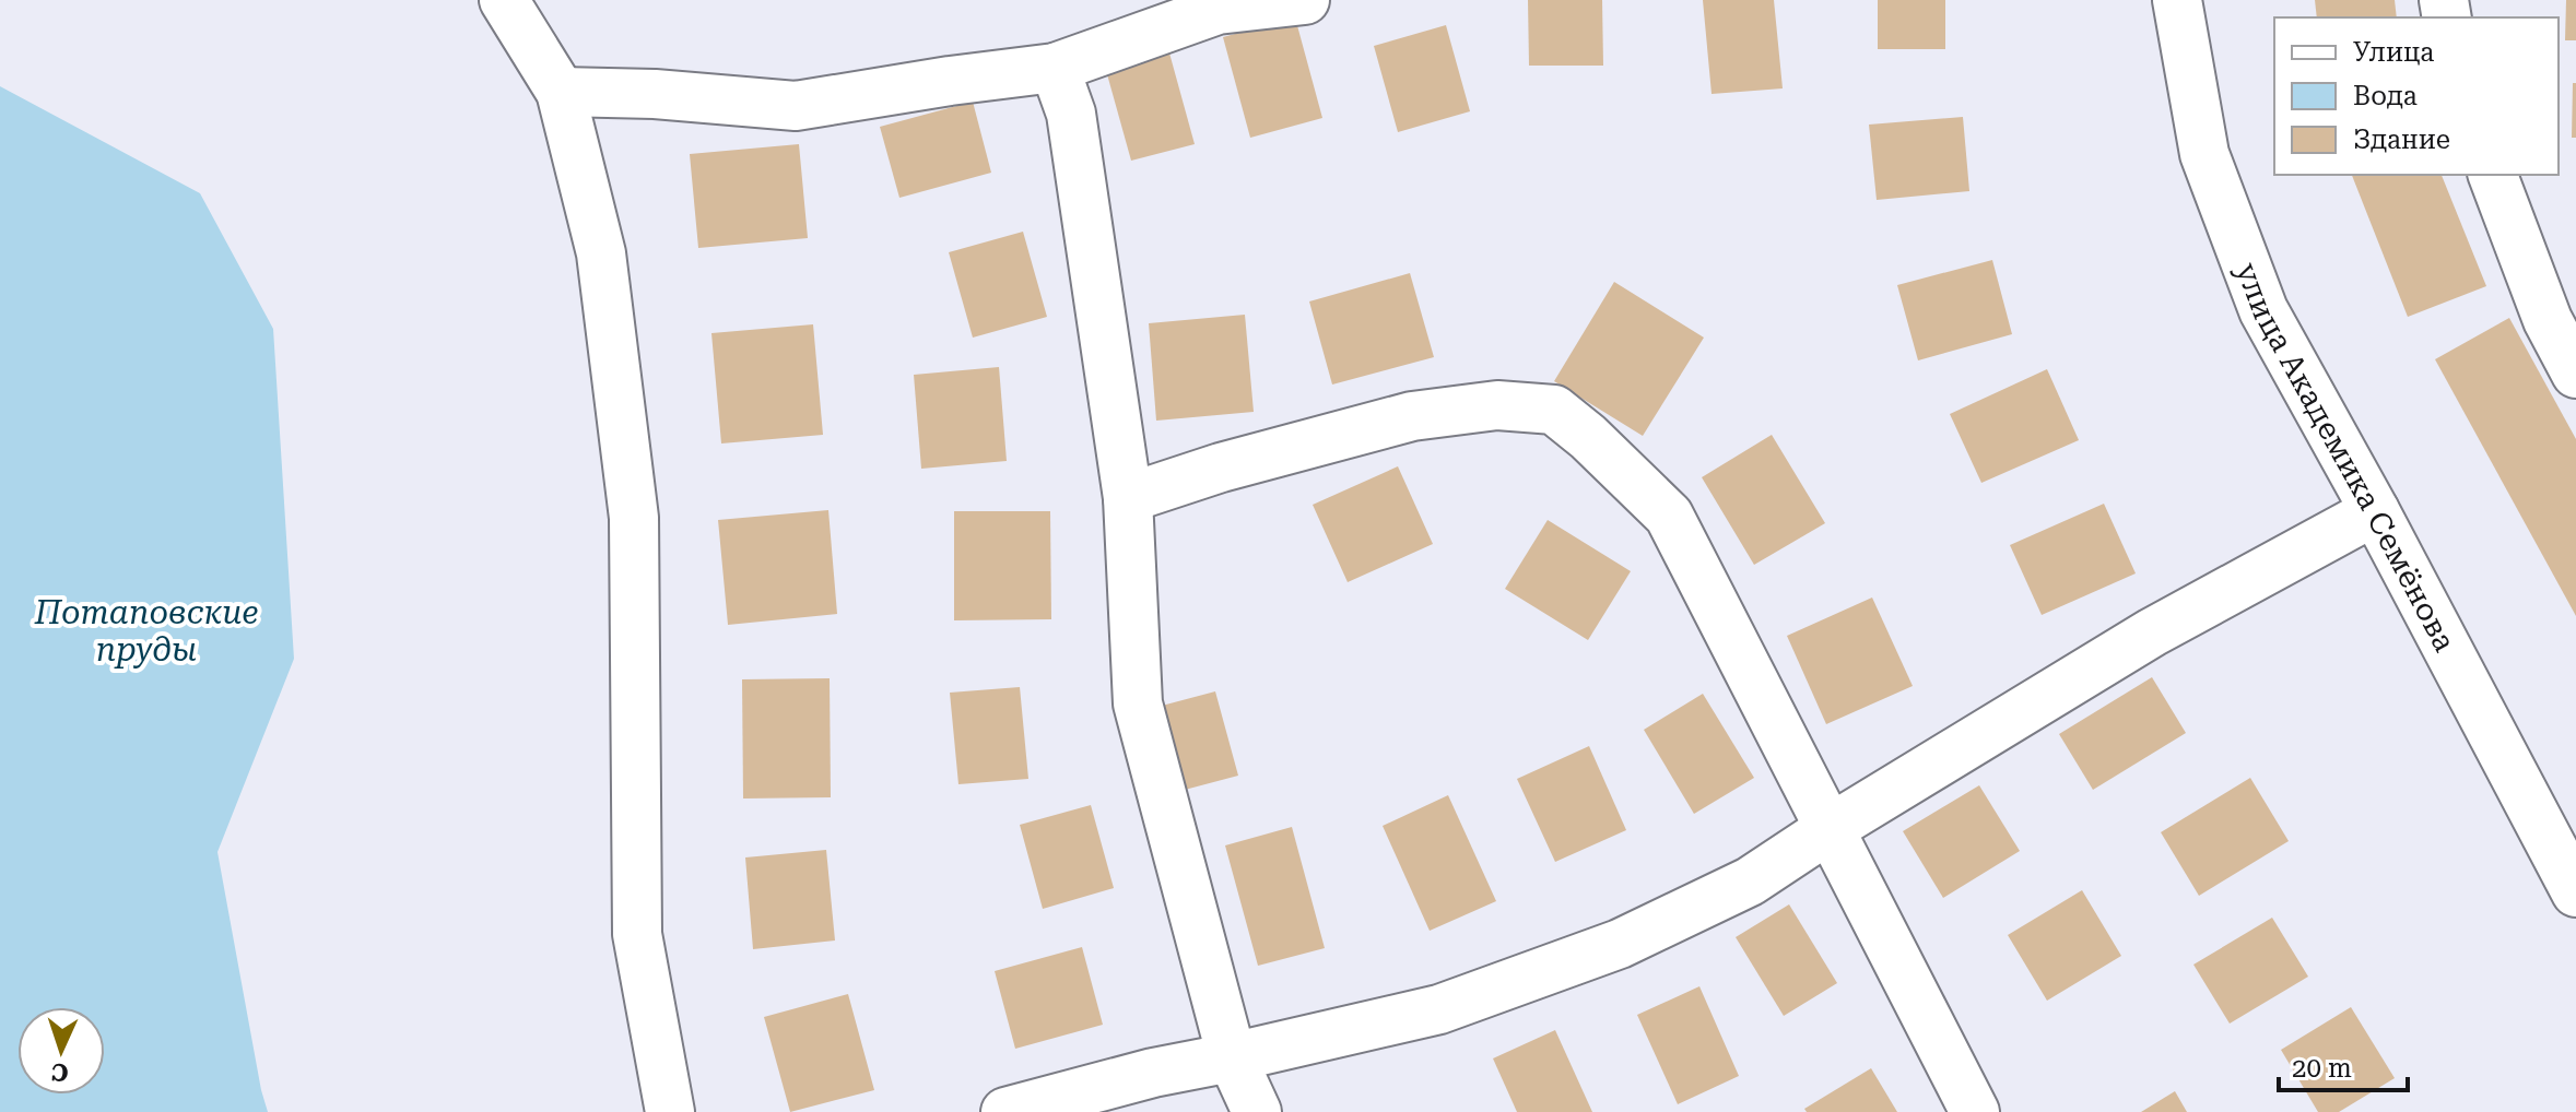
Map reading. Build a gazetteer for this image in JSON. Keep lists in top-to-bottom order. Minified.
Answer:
{"streets":{"street":["улица Академика Семёнова"]},"water":["Потаповские пруды"],"legend":["Улица","Вода","Здание"],"scale_bar":"20 m","north":"bottom"}
